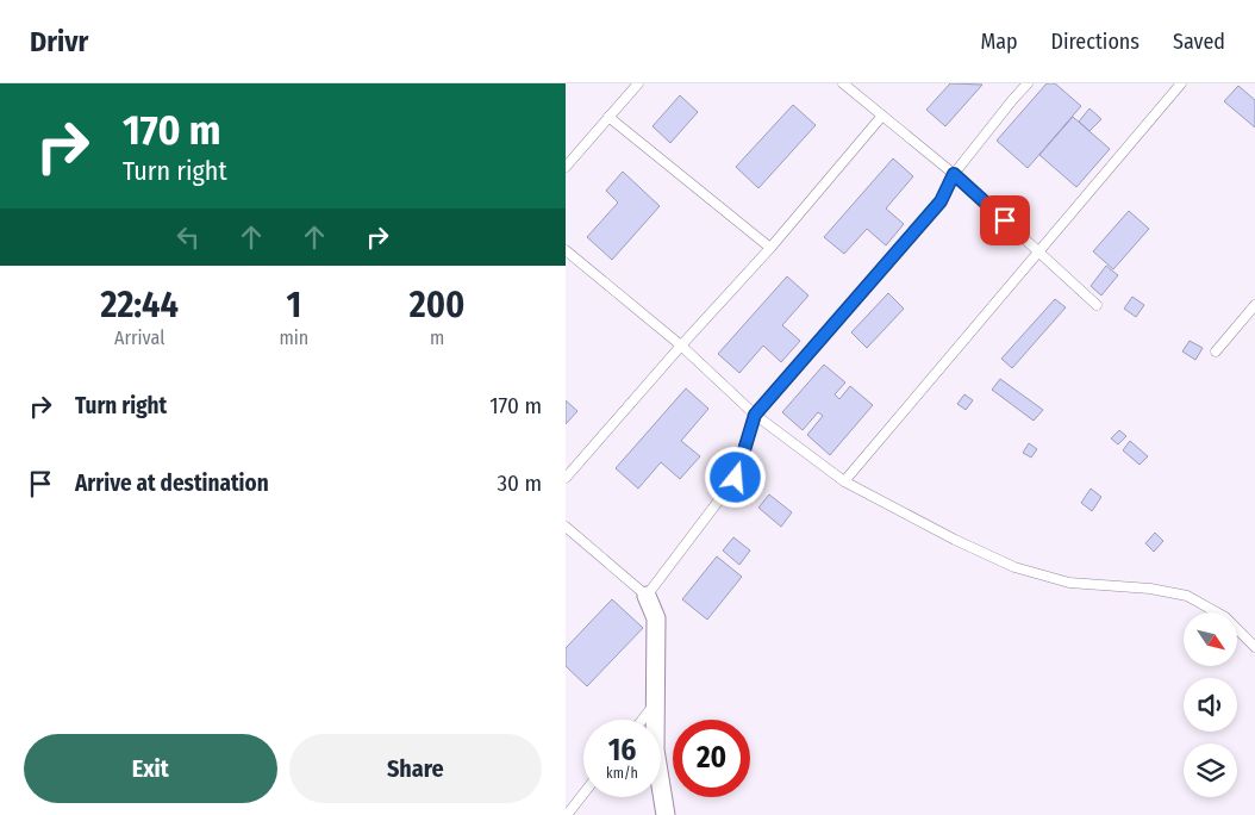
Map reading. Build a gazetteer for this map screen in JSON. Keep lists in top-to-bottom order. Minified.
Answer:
{"north":"bottom right","page":{"header":"Drivr","nav":["Map","Directions","Saved"],"turn":["170 m","Turn right"],"eta":["22:44","Arrival","1","min","200","m"],"list":[{"name":"Turn right","value":"170 m"},{"name":"Arrive at destination","value":"30 m"}],"speed":"16 km/h","limit":"20","buttons":["Exit","Share"]}}
